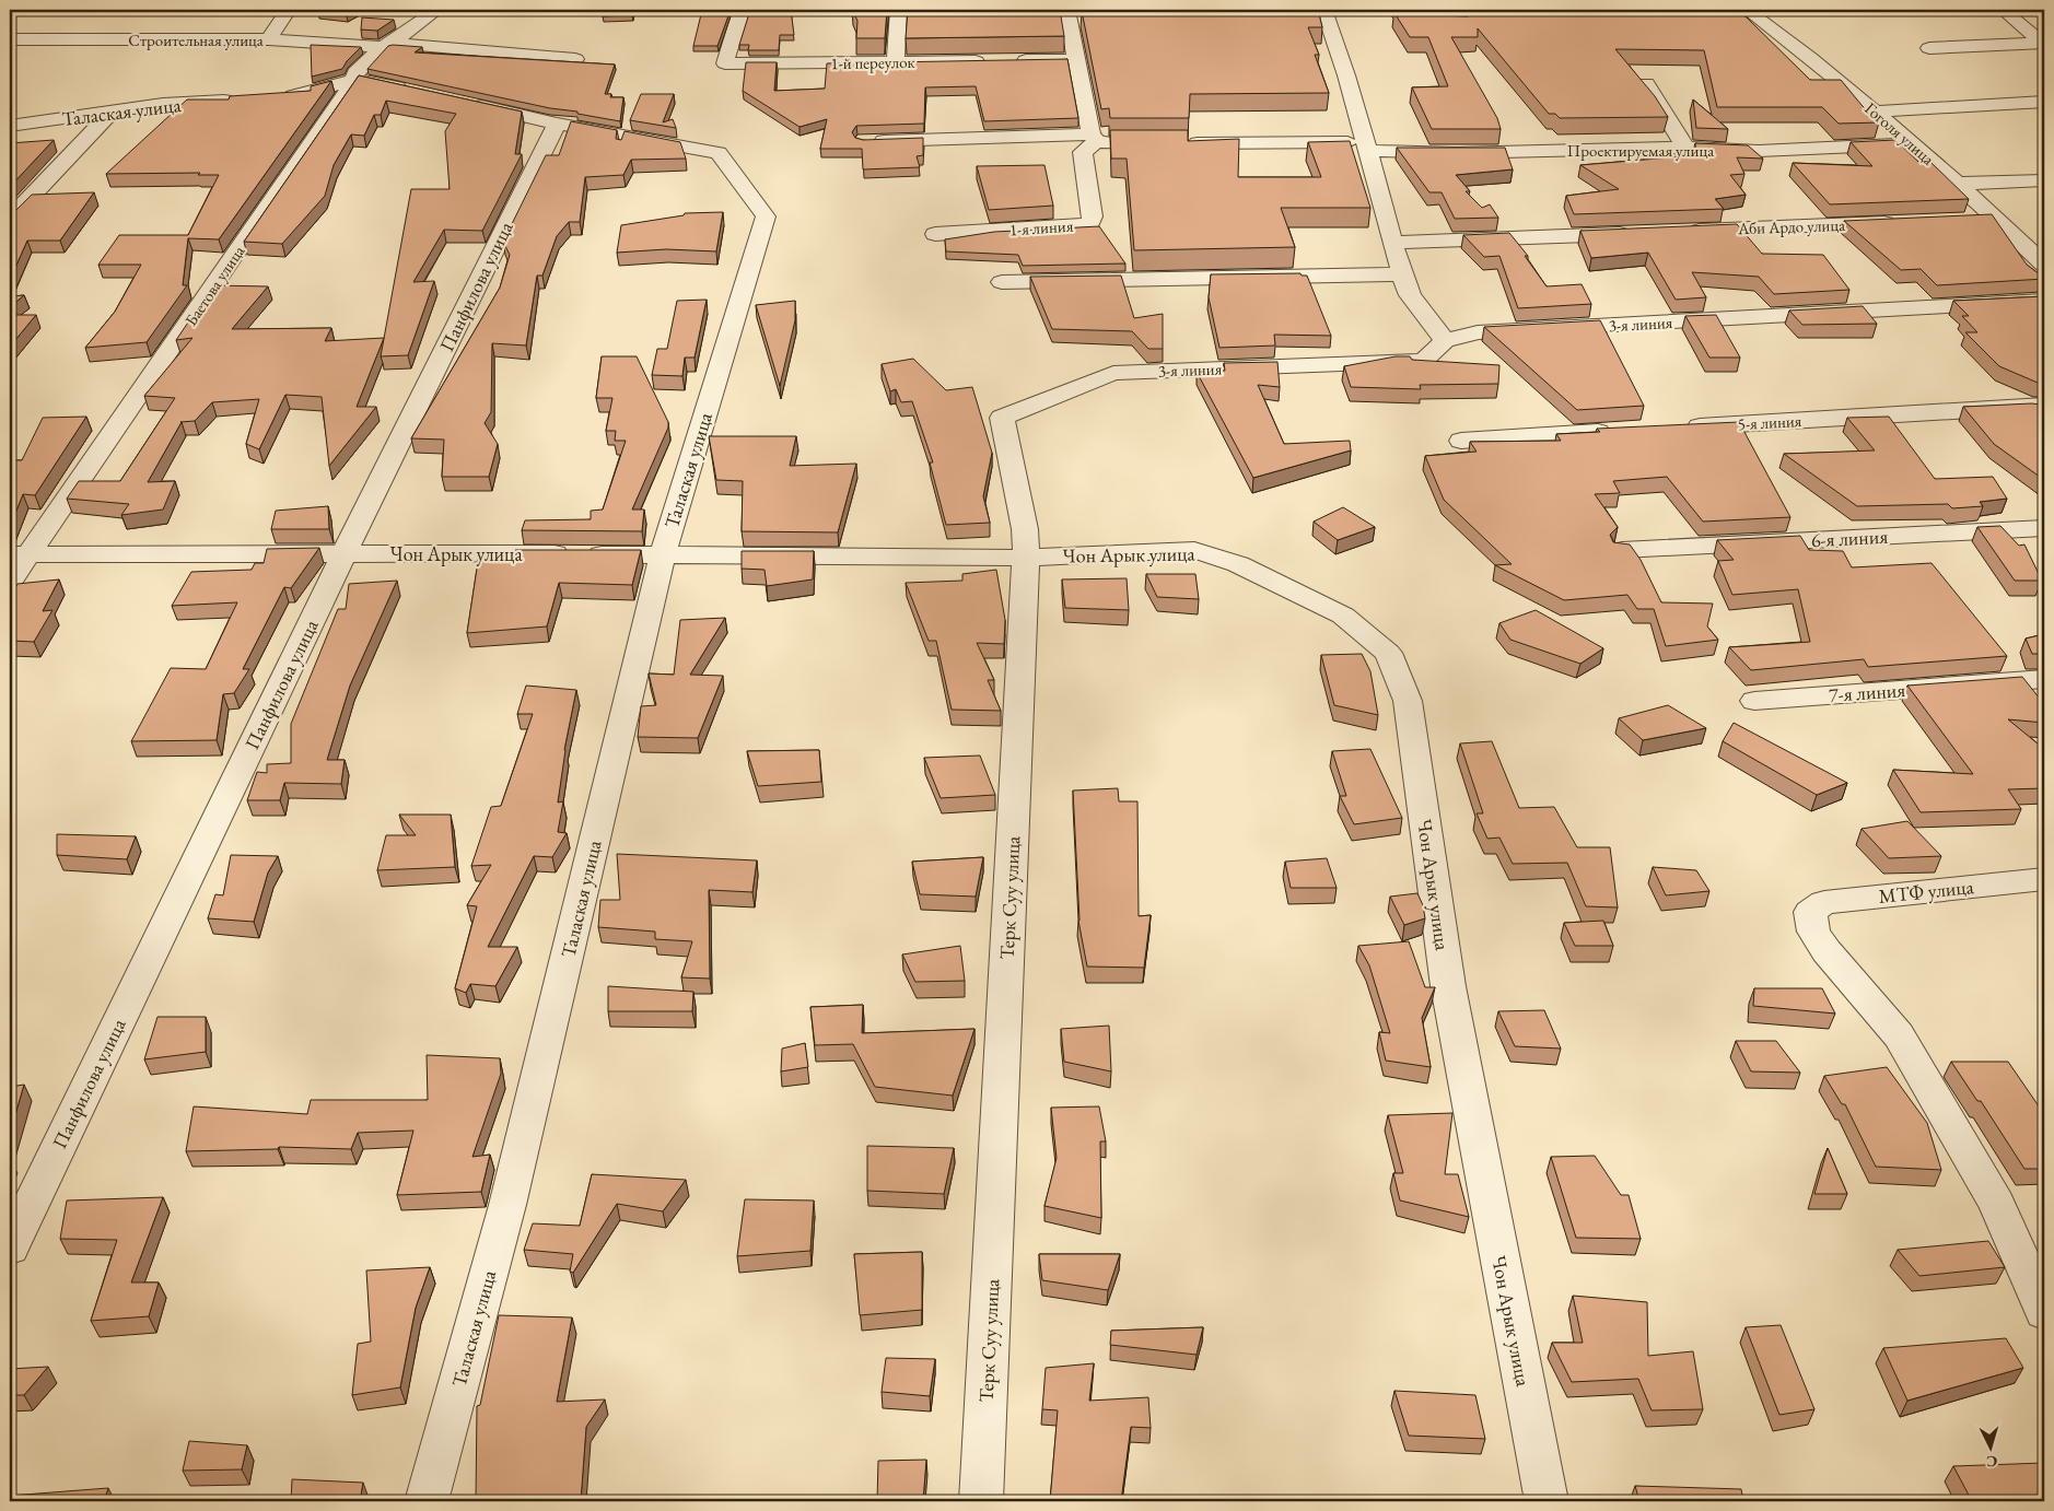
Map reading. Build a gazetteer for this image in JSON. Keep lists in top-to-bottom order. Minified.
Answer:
{"streets":{"street":["Строительная улица","1-й переулок","Талаская улица","Гоголя улица","Проектируемая улица","Аби Ардо улица","1-я линия","Баетова улица","Панфилова улица","3-я линия","5-я линия","6-я линия","Чон Арык улица","7-я линия","МТФ улица","Терк Суу улица"]},"crossings":[["Строительная улица","Баетова улица"],["Талаская улица","Панфилова улица"],["Талаская улица","Чон Арык улица"],["Гоголя улица","Проектируемая улица"],["Проектируемая улица","1-я линия"],["Баетова улица","Чон Арык улица"],["Панфилова улица","Чон Арык улица"],["3-я линия","Терк Суу улица"],["Чон Арык улица","Терк Суу улица"]],"north":"bottom"}
